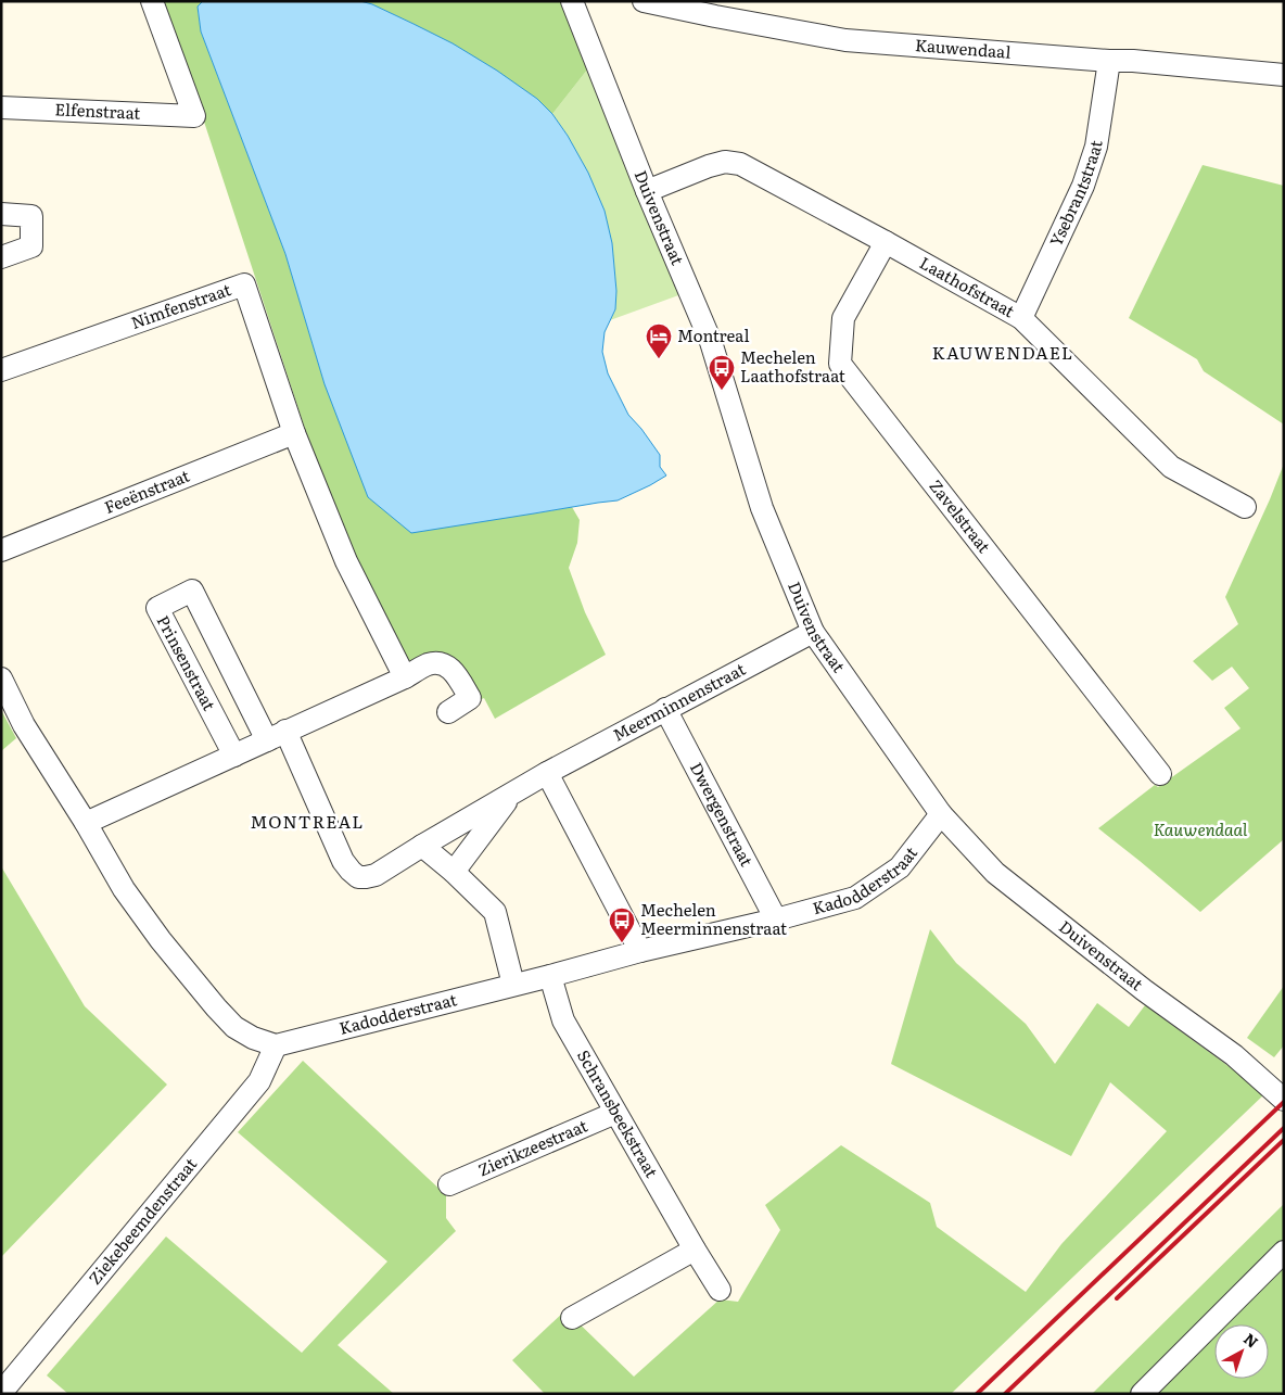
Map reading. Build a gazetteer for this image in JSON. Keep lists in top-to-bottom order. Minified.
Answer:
{"streets":{"street":["Kauwendaal","Elfenstraat","Ysebrantstraat","Duivenstraat","Laathofstraat","Nimfenstraat","Feeënstraat","Zavelstraat","Prinsenstraat","Meerminnenstraat","Dwergenstraat","Kadodderstraat","Schransbeekstraat","Zierikzeestraat","Ziekebeemdenstraat"]},"crossings":[["Kauwendaal","Ysebrantstraat"],["Ysebrantstraat","Laathofstraat"],["Duivenstraat","Laathofstraat"],["Duivenstraat","Meerminnenstraat"],["Duivenstraat","Kadodderstraat"],["Laathofstraat","Zavelstraat"],["Nimfenstraat","Feeënstraat"],["Prinsenstraat","Meerminnenstraat"],["Meerminnenstraat","Dwergenstraat"],["Dwergenstraat","Kadodderstraat"],["Kadodderstraat","Schransbeekstraat"],["Kadodderstraat","Ziekebeemdenstraat"],["Schransbeekstraat","Zierikzeestraat"]],"districts":["KAUWENDAEL","MONTREAL"],"parks":["Kauwendaal"],"places":{"hotel":["Montreal"],"bus stop":["Mechelen Laathofstraat","Mechelen Meerminnenstraat"]},"north":"top right"}
